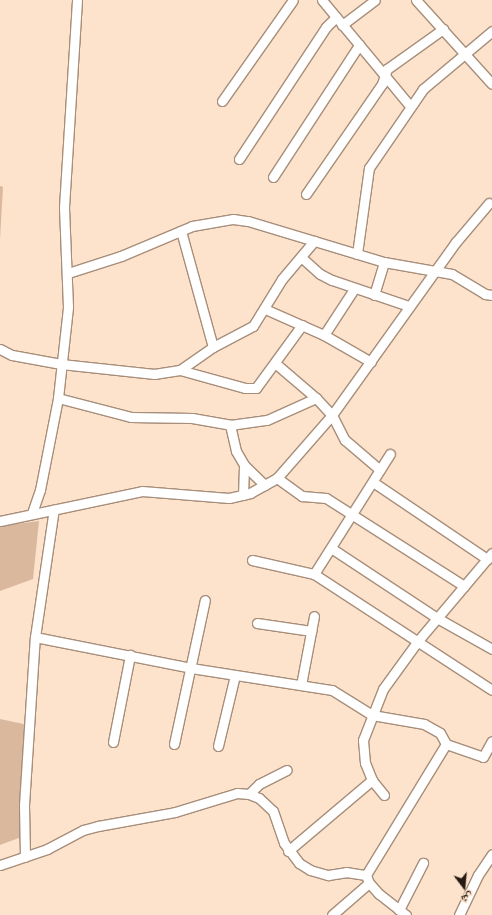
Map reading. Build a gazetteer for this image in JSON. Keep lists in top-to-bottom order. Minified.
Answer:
{"north":"bottom"}
